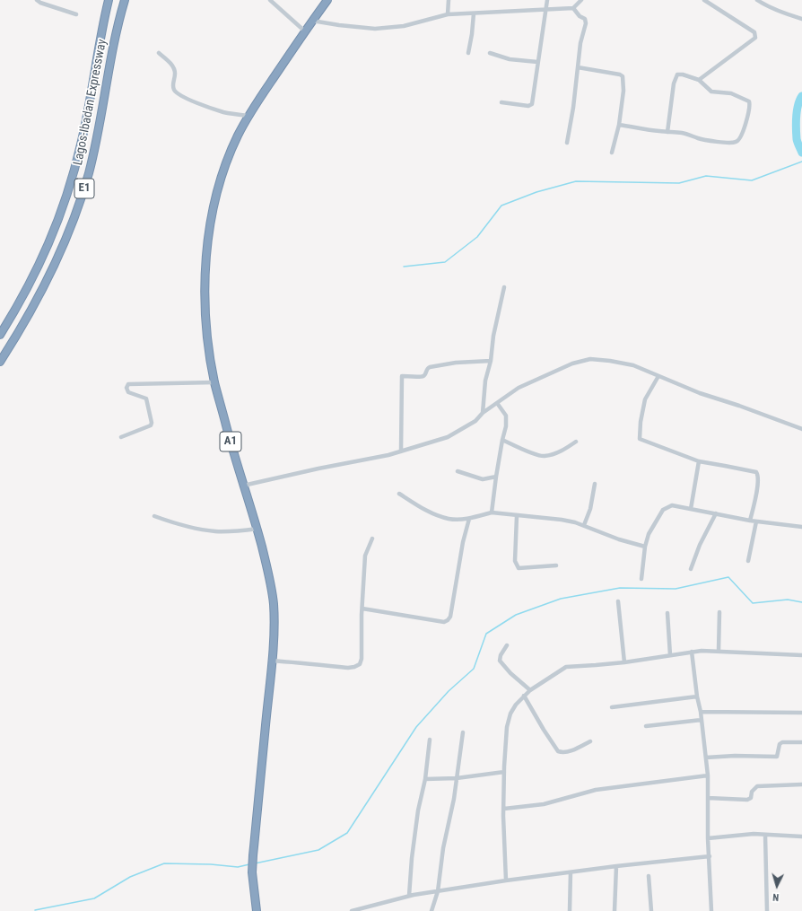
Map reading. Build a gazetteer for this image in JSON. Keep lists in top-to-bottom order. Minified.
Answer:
{"streets":{"highway":["Lagos-Ibadan Expressway","E1","A1"]},"north":"bottom"}
